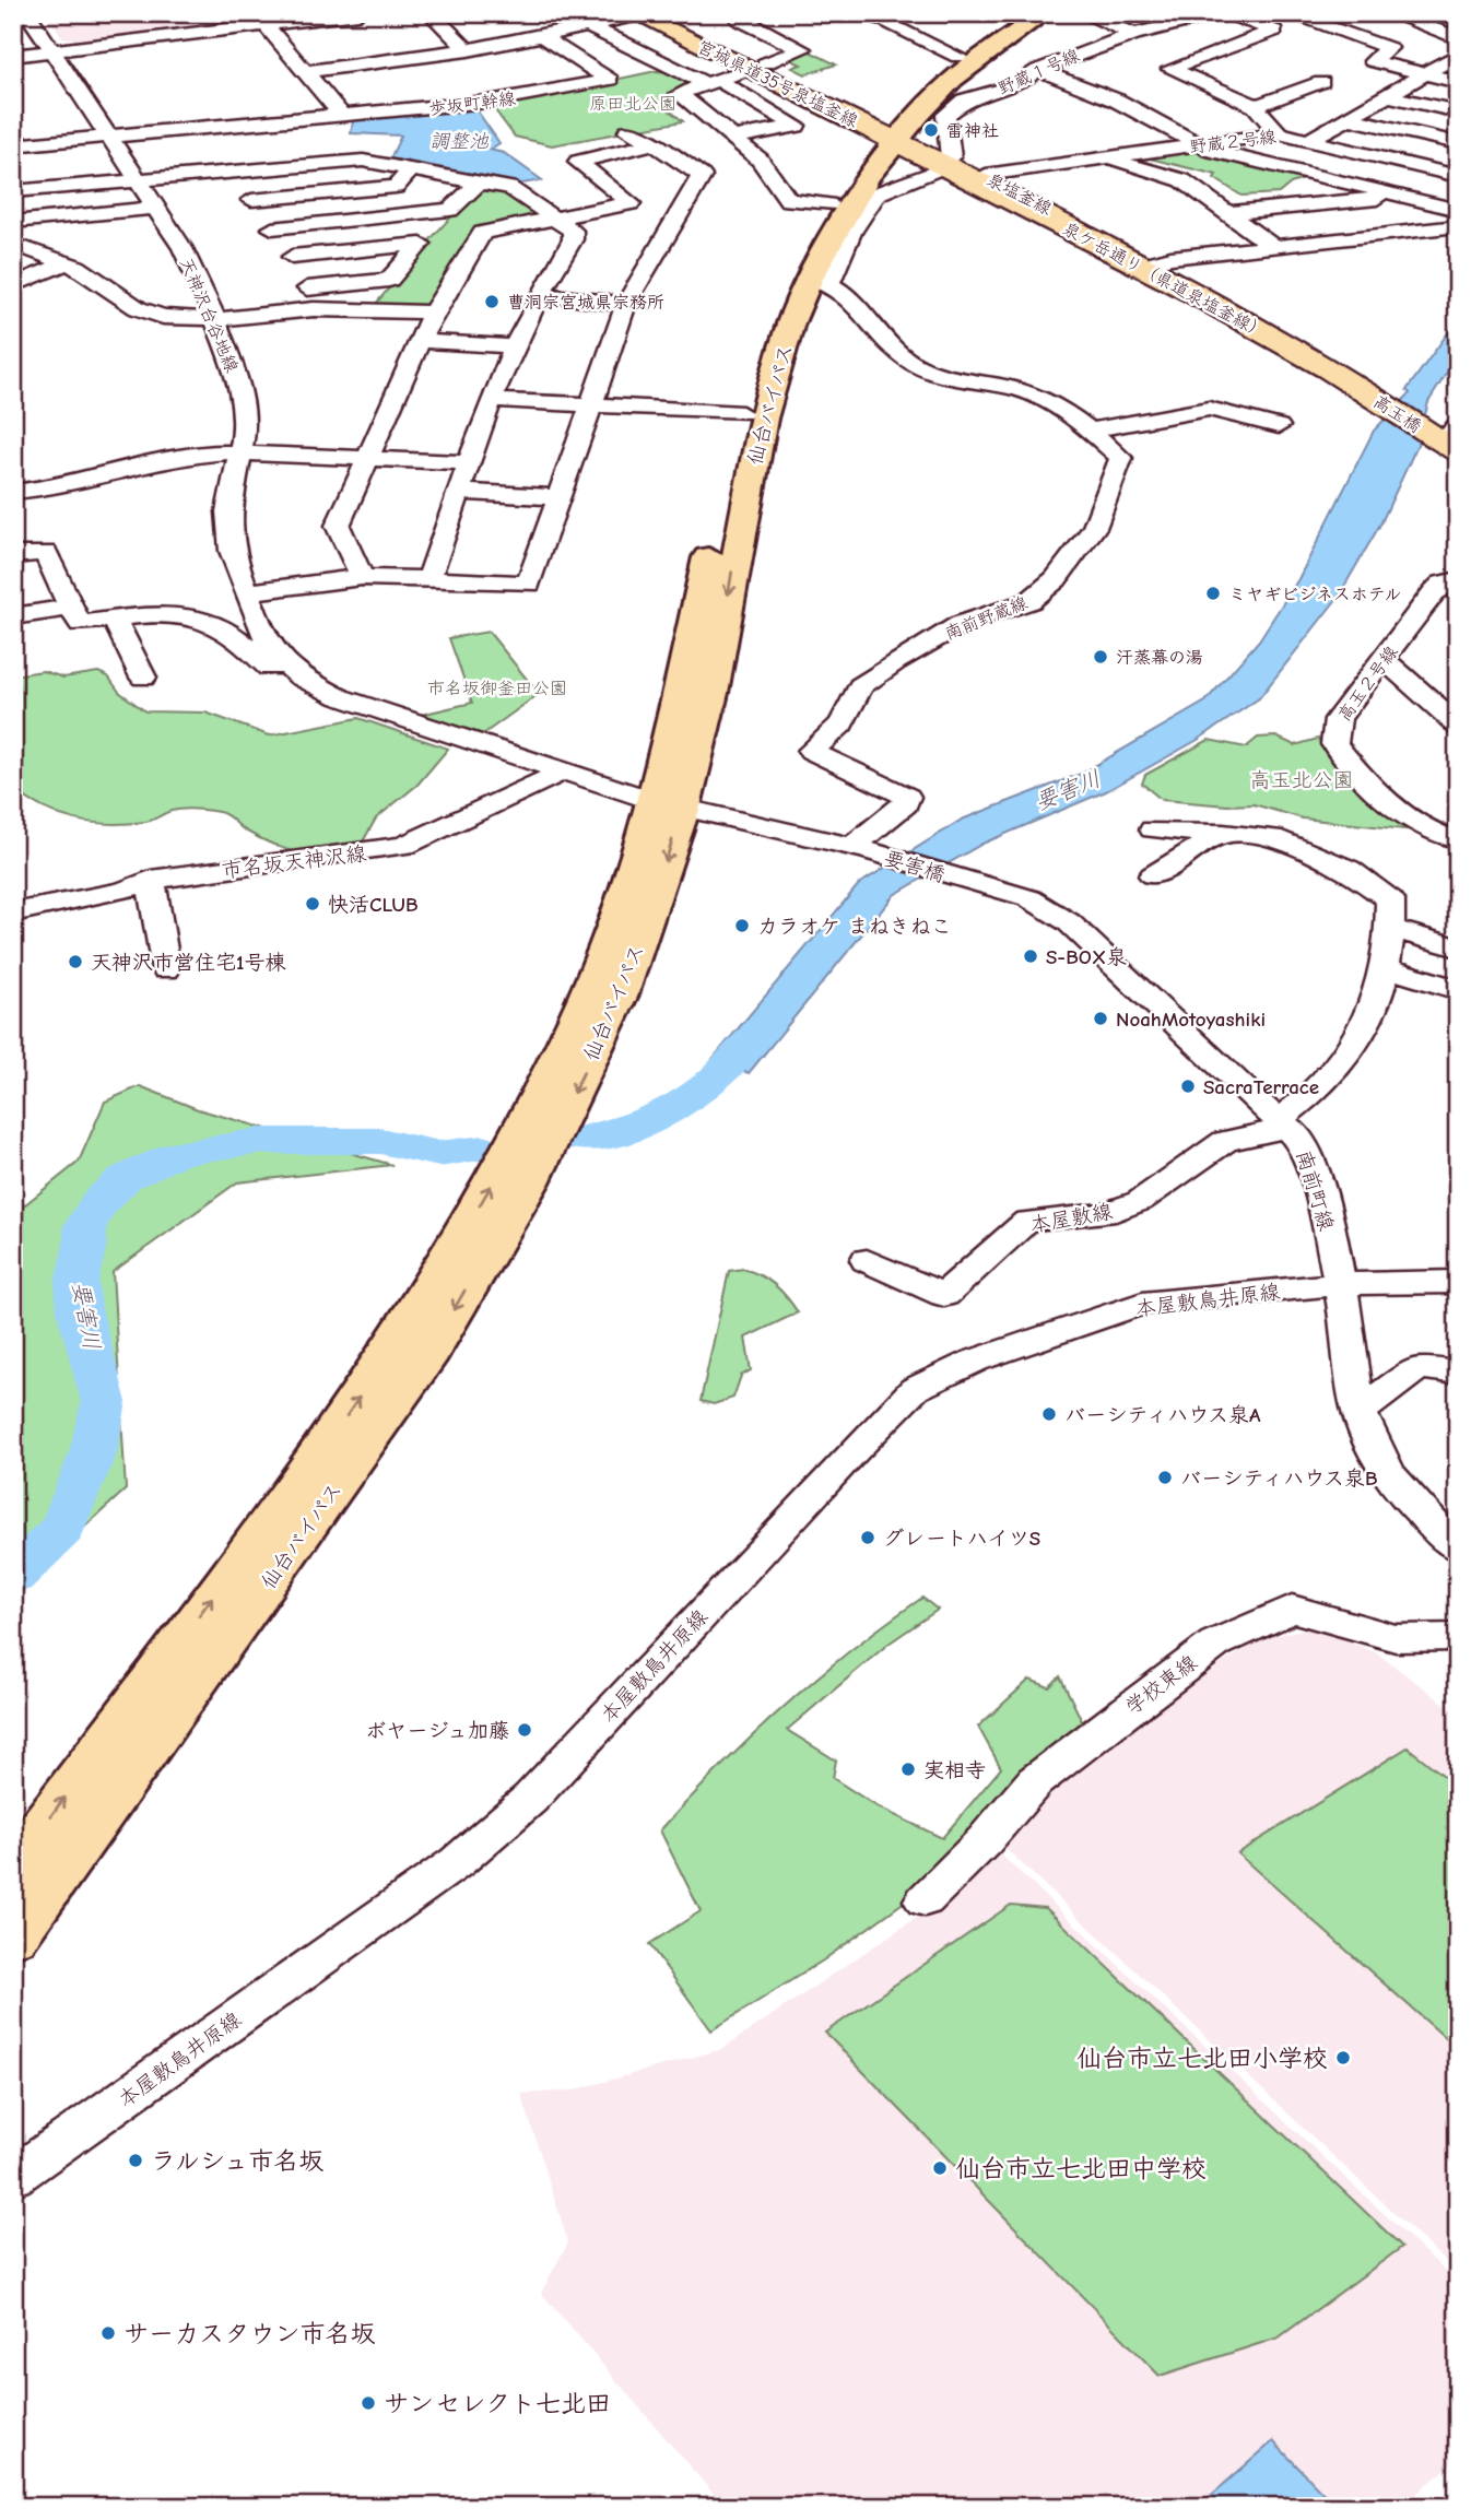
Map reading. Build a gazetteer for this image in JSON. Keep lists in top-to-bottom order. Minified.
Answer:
{"streets":{"highway":["仙台バイパス"],"main road":["泉塩釜線","泉ケ岳通り（県道泉塩釜線）","高玉橋"],"street":["野蔵１号線","歩坂町幹線","野蔵２号線","天神沢台谷地線","南前野蔵線","高玉２号線","市名坂天神沢線","要害橋","南前町線","本屋敷線","本屋敷鳥井原線","学校東線"]},"crossings":[["野蔵１号線","泉塩釜線"],["野蔵１号線","泉ケ岳通り（県道泉塩釜線）"],["歩坂町幹線","天神沢台谷地線"],["野蔵２号線","泉塩釜線"],["泉塩釜線","泉ケ岳通り（県道泉塩釜線）"],["泉ケ岳通り（県道泉塩釜線）","仙台バイパス"],["泉ケ岳通り（県道泉塩釜線）","高玉橋"],["天神沢台谷地線","仙台バイパス"],["天神沢台谷地線","市名坂天神沢線"],["天神沢台谷地線","要害橋"],["仙台バイパス","南前野蔵線"],["仙台バイパス","要害橋"],["南前野蔵線","要害橋"],["要害橋","南前町線"],["南前町線","本屋敷線"],["南前町線","本屋敷鳥井原線"]],"water":["調整池","要害川"],"parks":["原田北公園","市名坂御釜田公園","高玉北公園"],"places":["雷神社","曹洞宗宮城県宗務所","ミヤギビジネスホテル","汗蒸幕の湯","快活CLUB","カラオケ まねきねこ","S-BOX泉","天神沢市営住宅1号棟","NoahMotoyashiki","SacraTerrace","バーシティハウス泉A","バーシティハウス泉B","グレートハイツS","ボヤージュ加藤","実相寺","仙台市立七北田小学校","ラルシュ市名坂","仙台市立七北田中学校","サーカスタウン市名坂","サンセレクト七北田"]}
